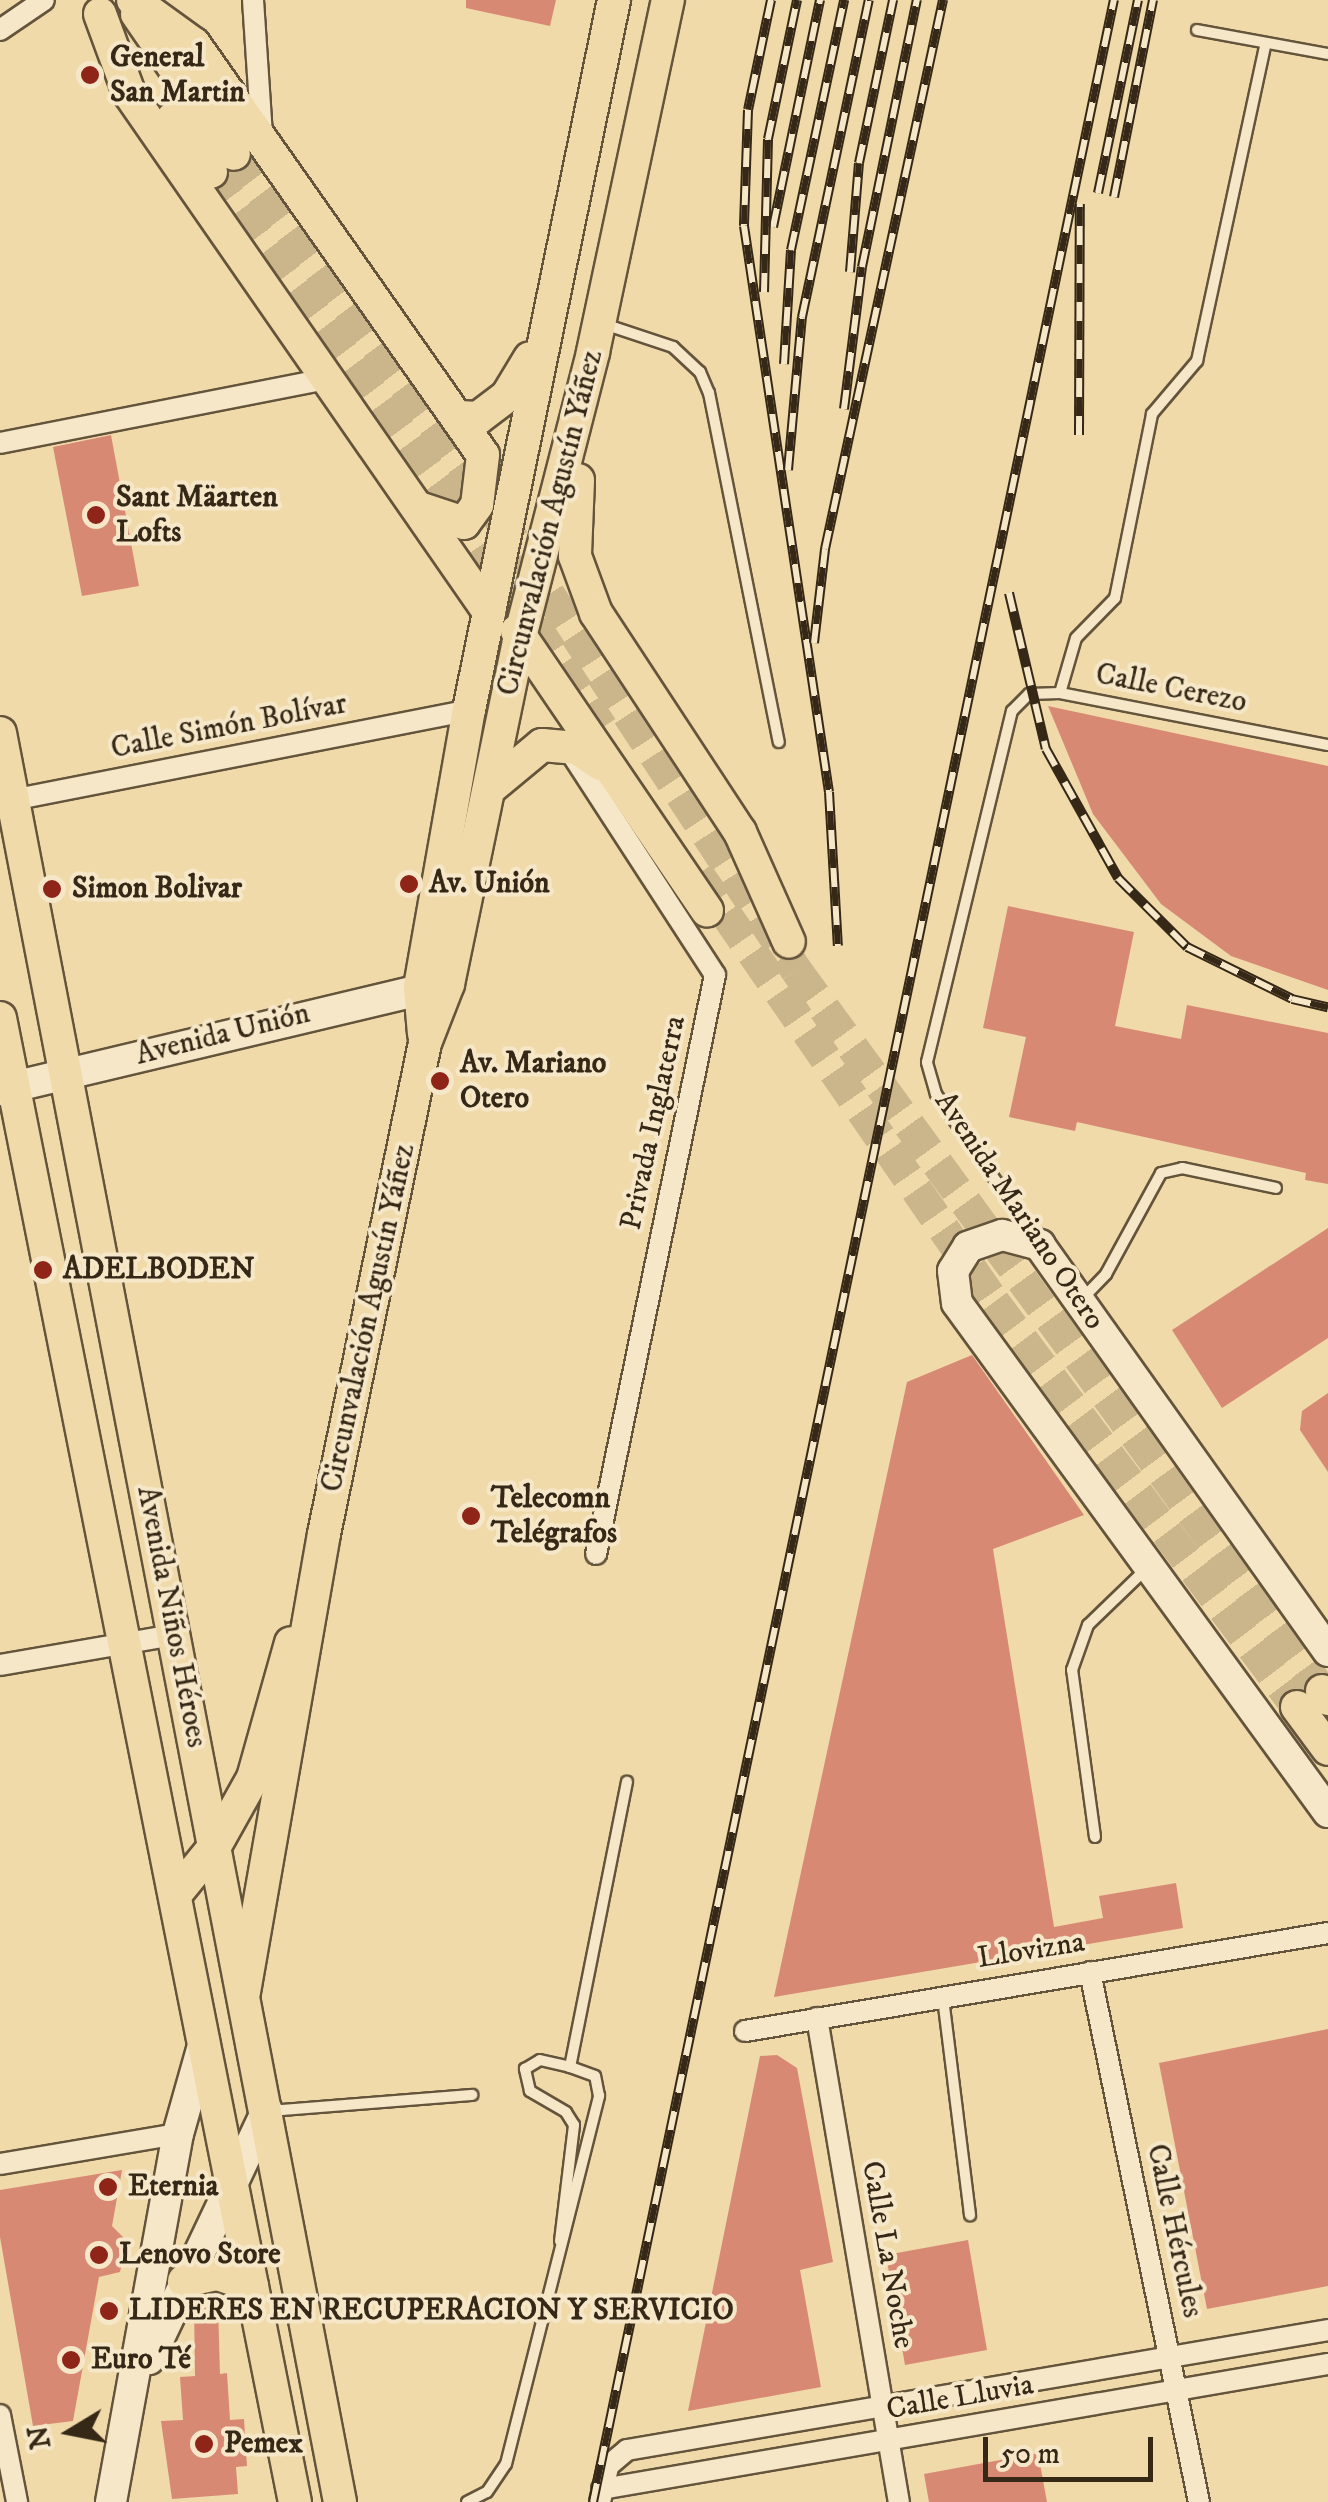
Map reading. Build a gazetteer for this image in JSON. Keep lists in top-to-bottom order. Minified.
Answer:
{"streets":{"main road":["Circunvalación Agustín Yáñez","Avenida Unión","Avenida Mariano Otero","Avenida Niños Héroes"],"street":["Calle Simón Bolívar","Privada Inglaterra","Llovizna","Calle Hércules","Calle La Noche","Calle Lluvia"],"lane":["Calle Cerezo"]},"crossings":[["Circunvalación Agustín Yáñez","Calle Simón Bolívar"],["Circunvalación Agustín Yáñez","Avenida Unión"],["Circunvalación Agustín Yáñez","Avenida Niños Héroes"],["Calle Cerezo","Avenida Mariano Otero"],["Calle Simón Bolívar","Avenida Niños Héroes"],["Avenida Unión","Avenida Niños Héroes"],["Llovizna","Calle Hércules"],["Llovizna","Calle La Noche"],["Calle Hércules","Calle Lluvia"],["Calle La Noche","Calle Lluvia"]],"places":["General San Martin","Sant Mäarten Lofts","Av. Unión","Simon Bolivar","Av. Mariano Otero","ADELBODEN","Telecomn Telégrafos","Eternia","Lenovo Store","LIDERES EN RECUPERACION Y SERVICIO","Euro Té","Pemex"],"scale_bar":"50 m","north":"left"}
